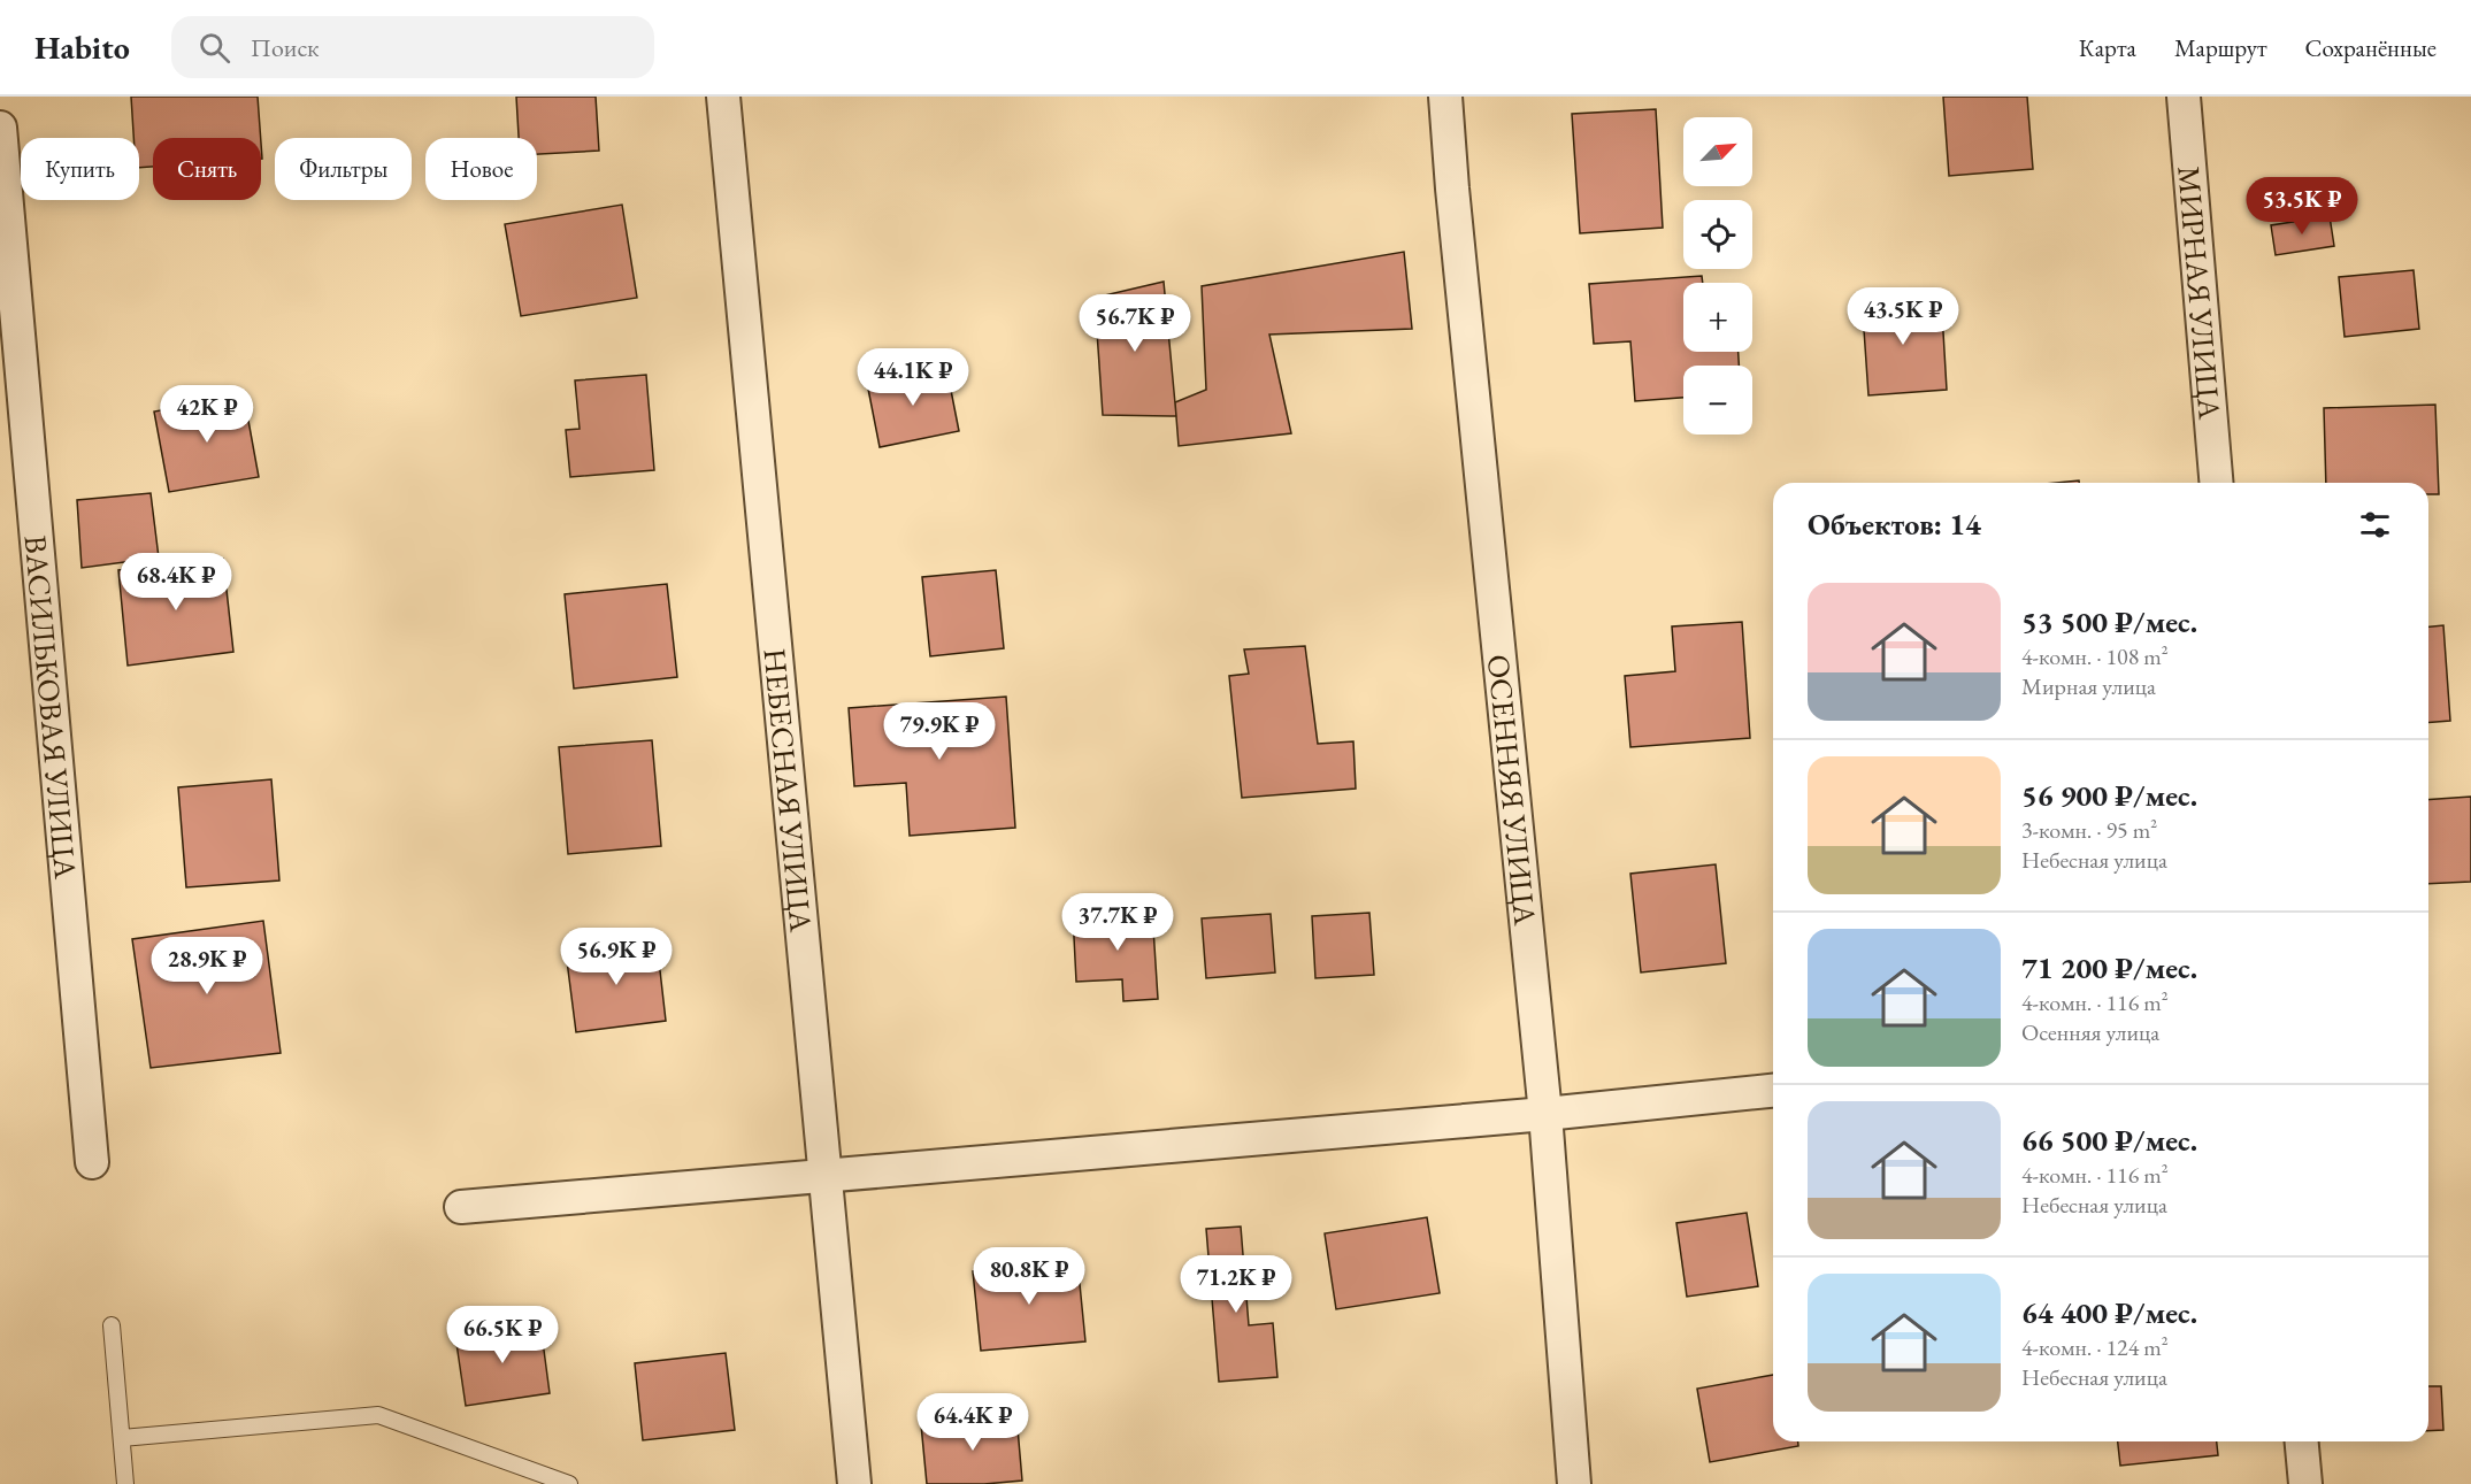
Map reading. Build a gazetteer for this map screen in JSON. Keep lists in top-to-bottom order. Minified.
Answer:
{"streets":{"street":["МИРНАЯ УЛИЦА","ВАСИЛЬКОВАЯ УЛИЦА","НЕБЕСНАЯ УЛИЦА","ОСЕННЯЯ УЛИЦА"]},"north":"top right","page":{"header":"Habito","search":"Поиск","nav":["Карта","Маршрут","Сохранённые"],"map_buttons":["+","−"],"chip":["Купить","Снять","Фильтры","Новое"],"price":["53.5K ₽","43.5K ₽","56.7K ₽","44.1K ₽","42K ₽","68.4K ₽","79.9K ₽","37.7K ₽","56.9K ₽","28.9K ₽","80.8K ₽","71.2K ₽","66.5K ₽","64.4K ₽"],"heading":"Объектов: 14","list":[{"name":"53 500 ₽/мес.","note":"4-комн. · 108 m² · Мирная улица"},{"name":"56 900 ₽/мес.","note":"3-комн. · 95 m² · Небесная улица"},{"name":"71 200 ₽/мес.","note":"4-комн. · 116 m² · Осенняя улица"},{"name":"66 500 ₽/мес.","note":"4-комн. · 116 m² · Небесная улица"},{"name":"64 400 ₽/мес.","note":"4-комн. · 124 m² · Небесная улица"}]}}
